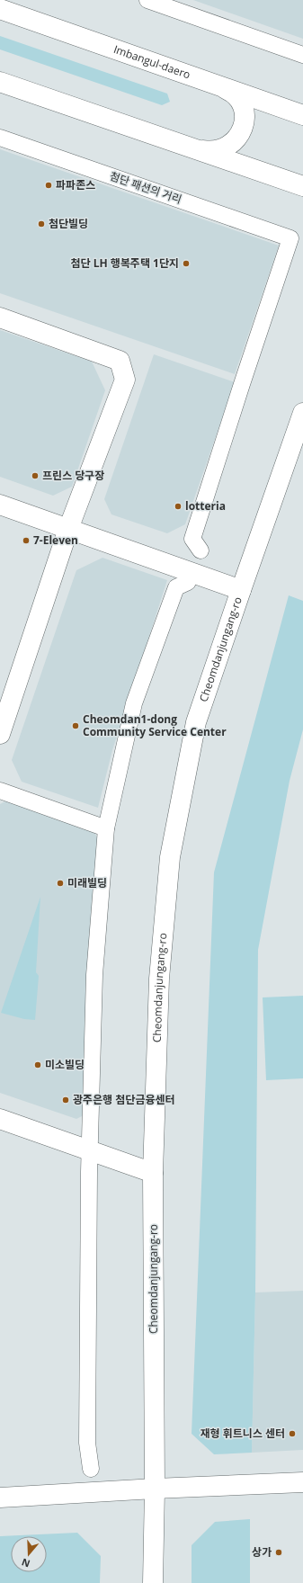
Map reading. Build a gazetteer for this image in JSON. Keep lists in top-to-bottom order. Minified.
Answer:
{"streets":{"street":["Imbangul-daero","첨단 패션의 거리","Cheomdanjungang-ro"]},"places":["파파존스","첨단빌딩","첨단 LH 행복주택 1단지","프린스 당구장","lotteria","7-Eleven","Cheomdan1-dong Community Service Center","미래빌딩","미소빌딩","광주은행 첨단금융센터","재형 휘트니스 센터","상가"],"north":"bottom"}
